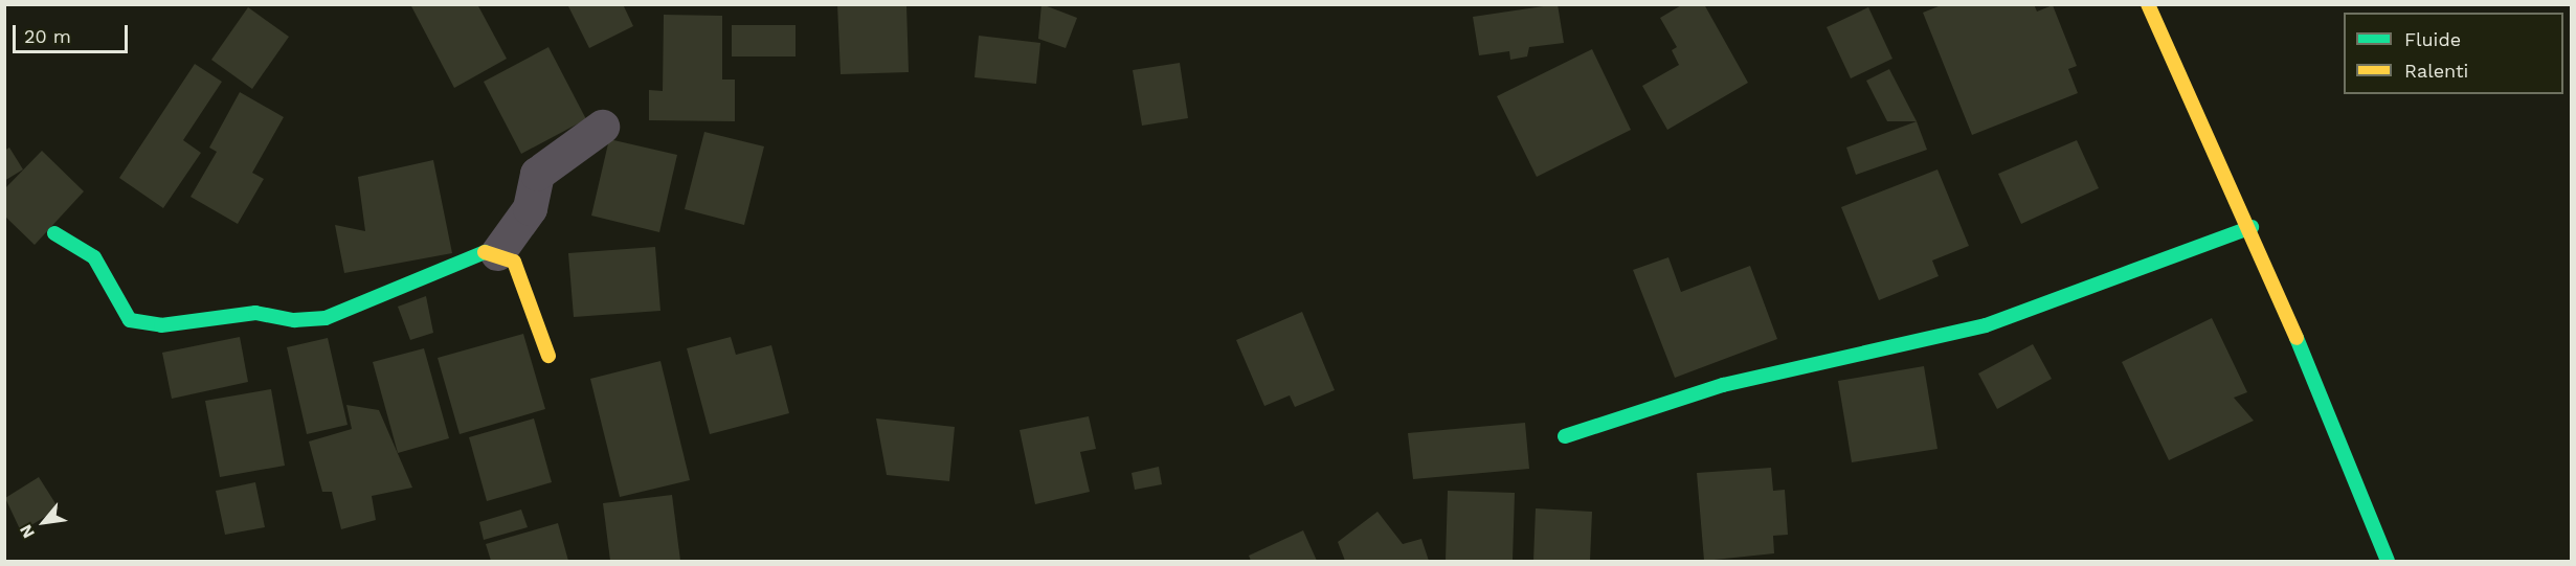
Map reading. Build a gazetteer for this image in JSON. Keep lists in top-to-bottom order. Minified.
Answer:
{"legend":["Fluide","Ralenti"],"scale_bar":"20 m","north":"bottom left"}
